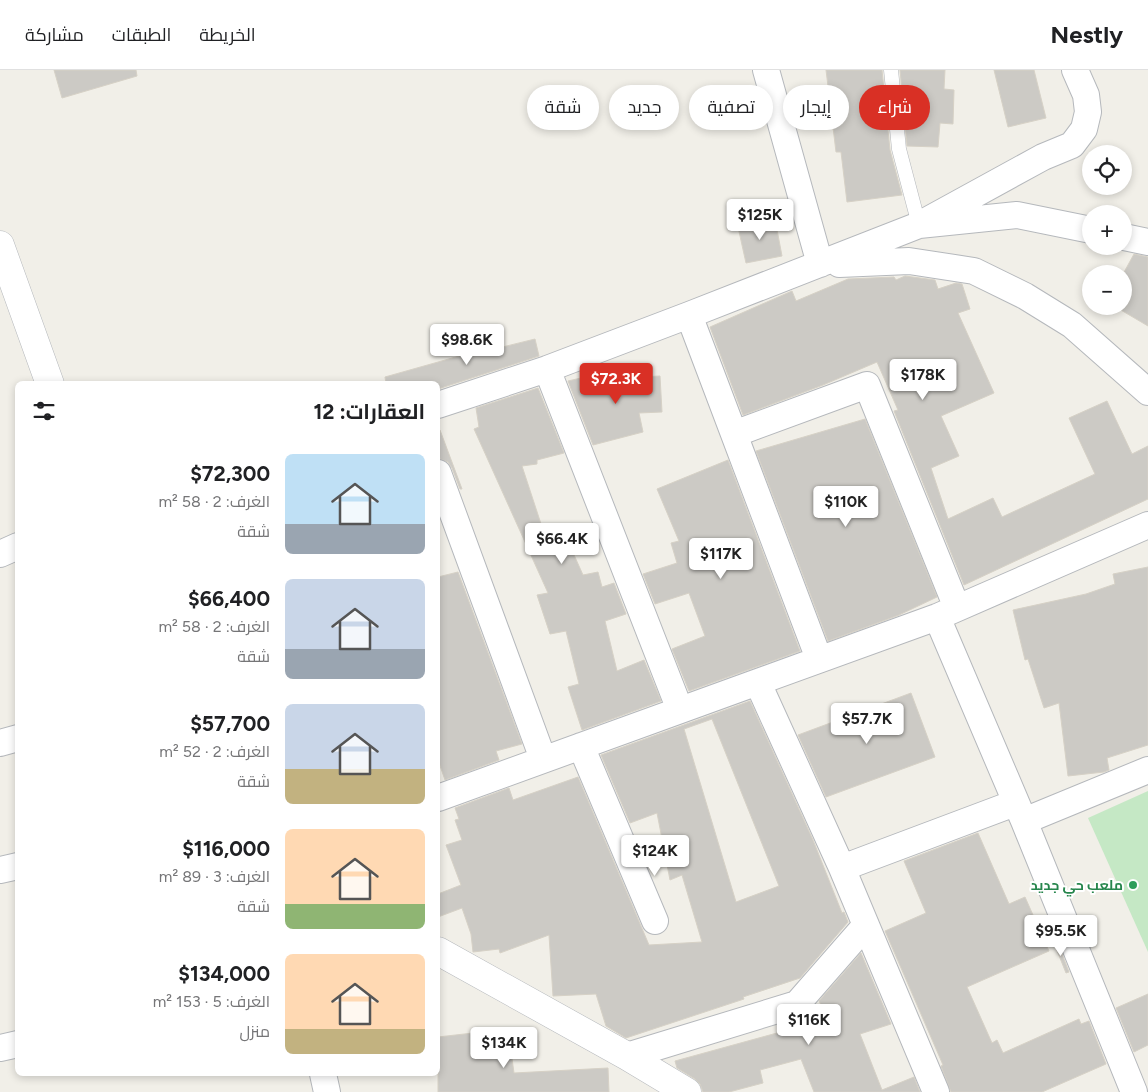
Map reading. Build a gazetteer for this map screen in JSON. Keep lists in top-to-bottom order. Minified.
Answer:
{"places":["ملعب حي جديد"],"page":{"header":"Nestly","nav":["الخريطة","الطبقات","مشاركة"],"chip":["شراء","إيجار","تصفية","جديد","شقة"],"map_buttons":["+","−"],"price":["$125K","$98.6K","$178K","$72.3K","$110K","$66.4K","$117K","$57.7K","$124K","$95.5K","$116K","$134K"],"heading":"العقارات: 12","list":[{"name":"$72,300","note":"الغرف: 2 · 58 m² · شقة"},{"name":"$66,400","note":"الغرف: 2 · 58 m² · شقة"},{"name":"$57,700","note":"الغرف: 2 · 52 m² · شقة"},{"name":"$116,000","note":"الغرف: 3 · 89 m² · شقة"},{"name":"$134,000","note":"الغرف: 5 · 153 m² · منزل"}]}}
